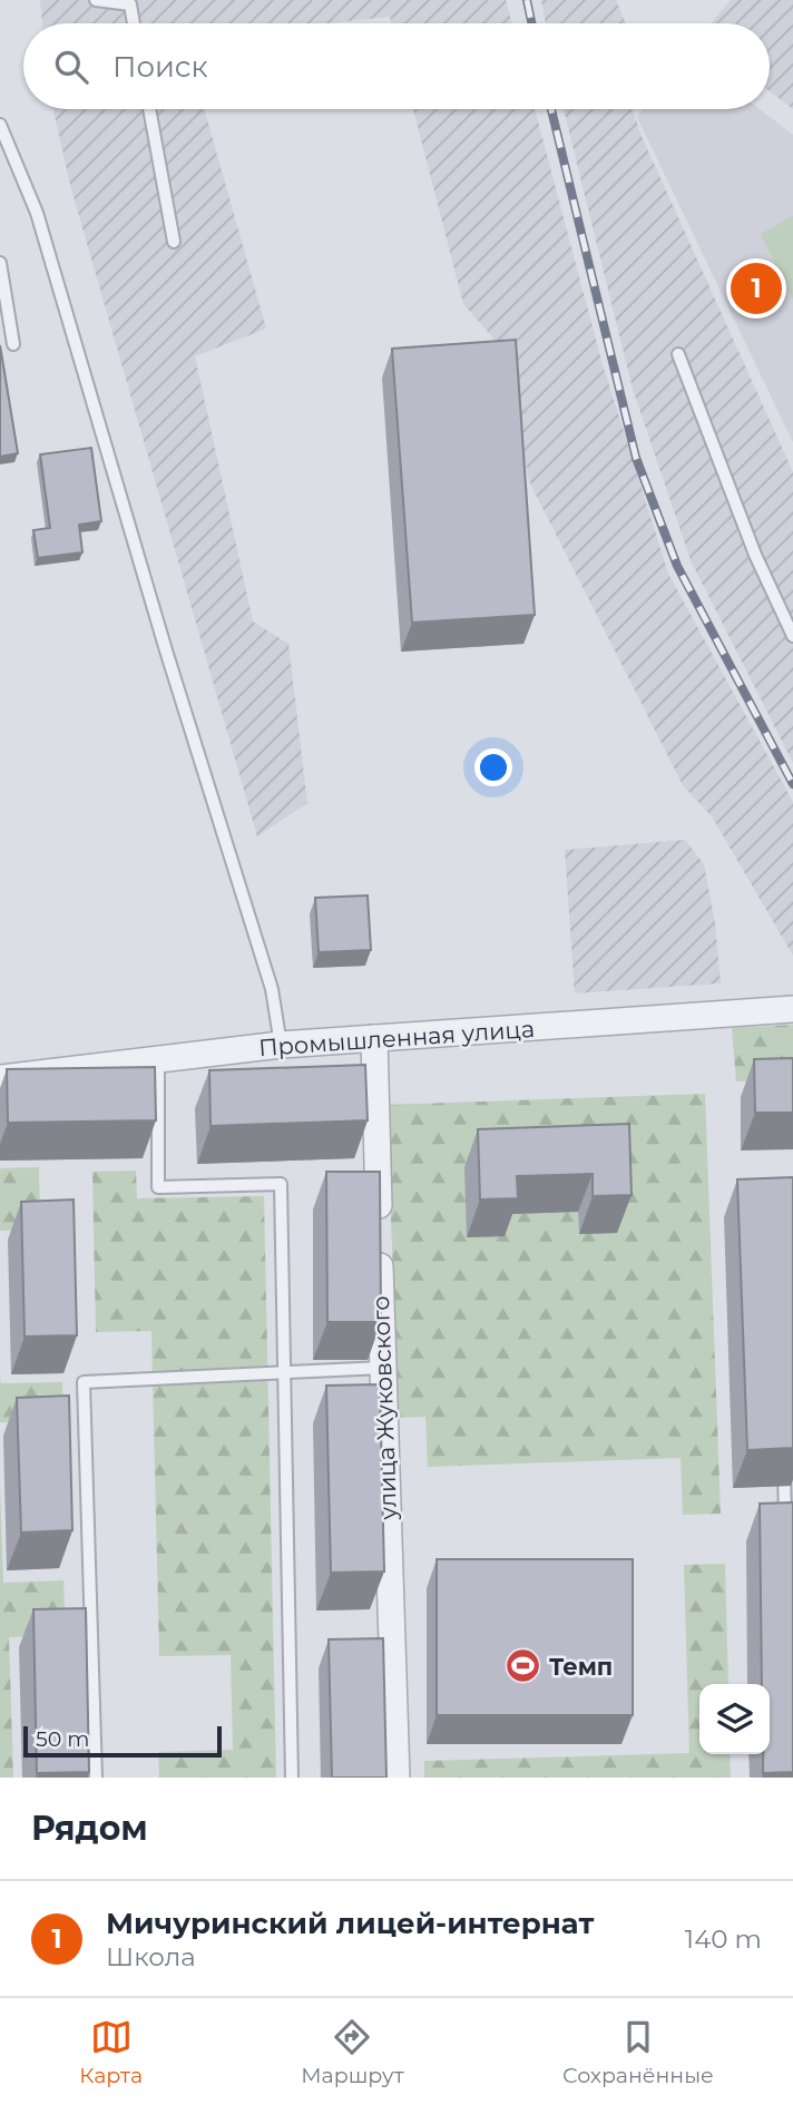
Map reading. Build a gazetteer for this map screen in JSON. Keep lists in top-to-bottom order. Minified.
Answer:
{"streets":{"street":["Промышленная улица","улица Жуковского"]},"crossings":[["Промышленная улица","улица Жуковского"]],"places":{"sports":["Темп"]},"scale_bar":"50 m","page":{"search":"Поиск","pins":"1","scale":"50 m","heading":"Рядом","list":[{"mark":"1","name":"Мичуринский лицей-интернат","note":"Школа","value":"140 m"}],"nav":["Карта","Маршрут","Сохранённые"]}}
